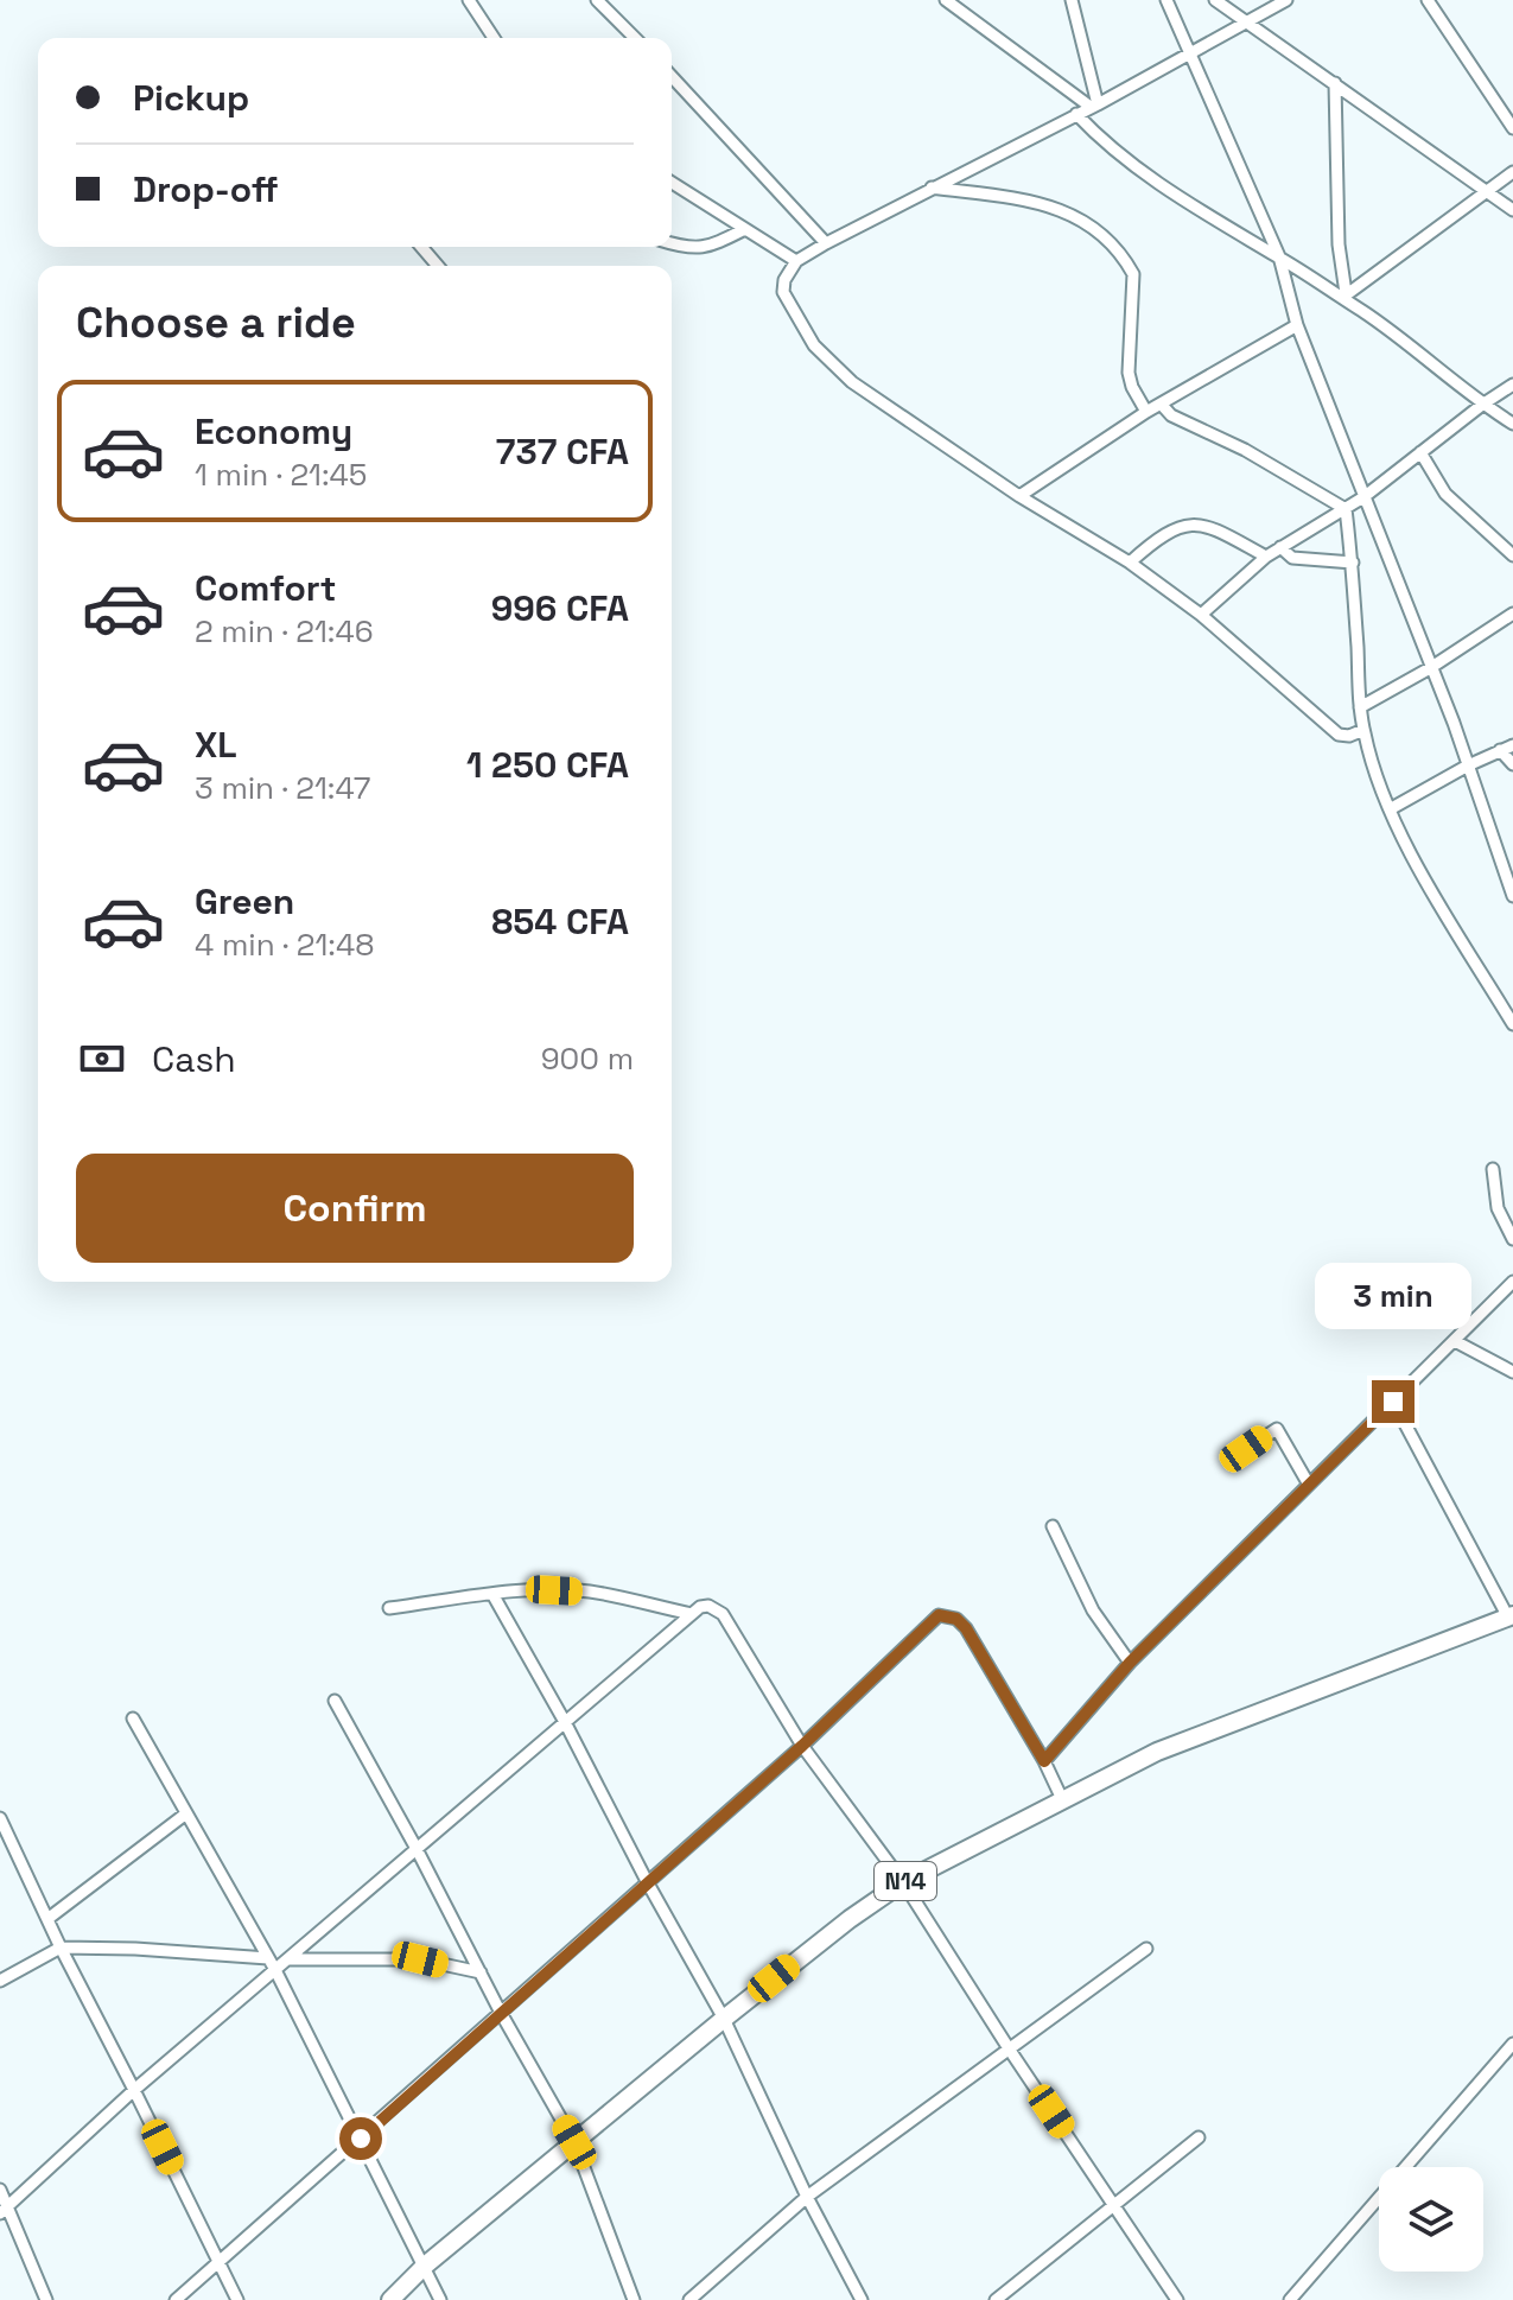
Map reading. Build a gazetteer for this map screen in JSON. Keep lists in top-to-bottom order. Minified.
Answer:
{"streets":{"highway":["N14"]},"page":{"banner":["Pickup","Drop-off"],"heading":"Choose a ride","list":[{"name":"Economy","note":"1 min · 21:45","value":"737 CFA"},{"name":"Comfort","note":"2 min · 21:46","value":"996 CFA"},{"name":"XL","note":"3 min · 21:47","value":"1 250 CFA"},{"name":"Green","note":"4 min · 21:48","value":"854 CFA"}],"pay":["Cash","900 m"],"buttons":"Confirm","bubble":"3 min"}}
